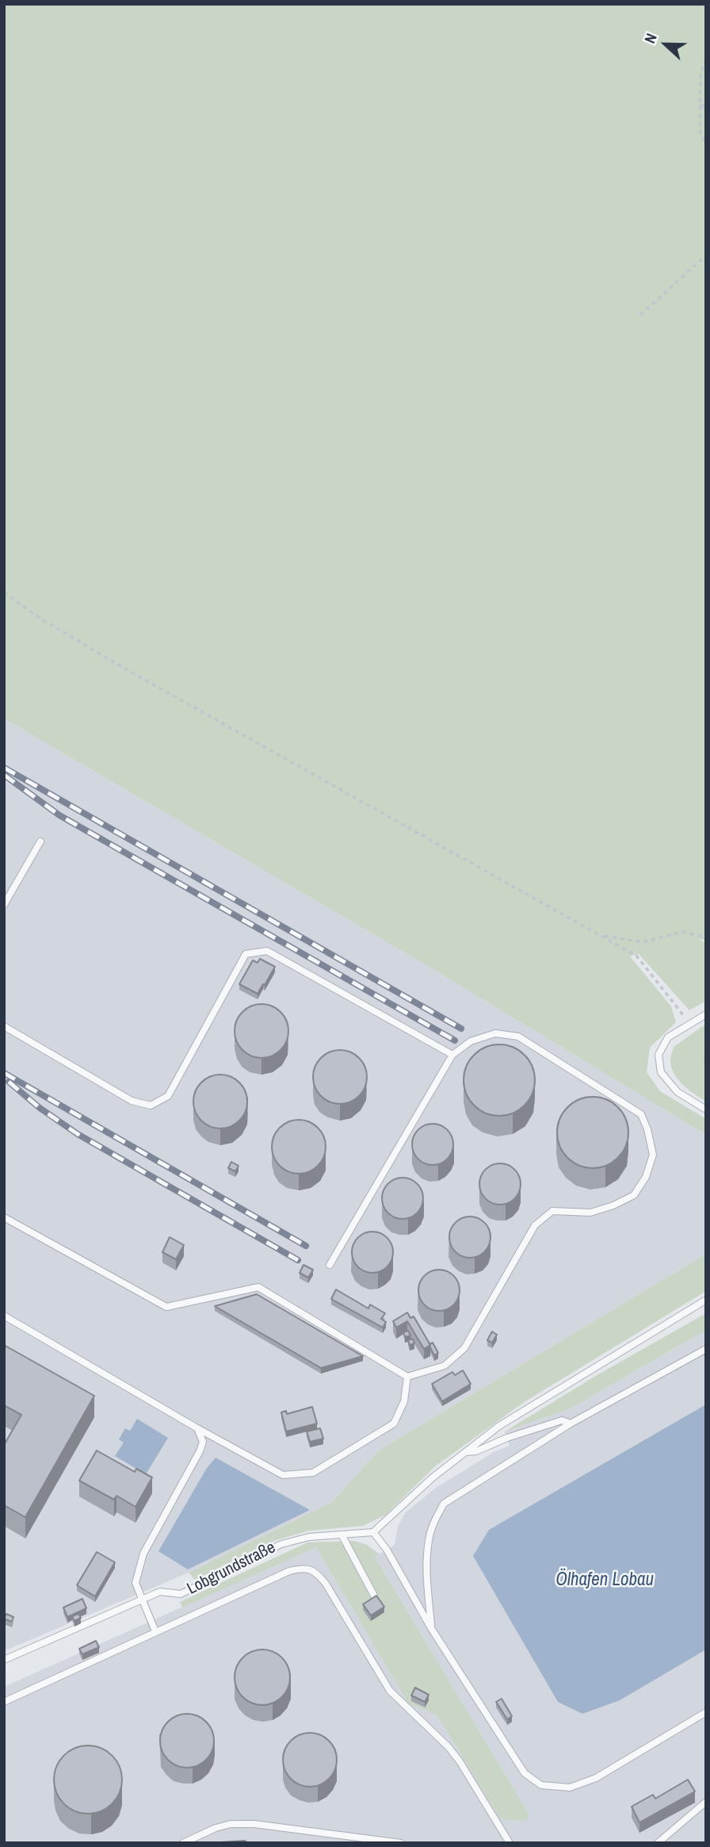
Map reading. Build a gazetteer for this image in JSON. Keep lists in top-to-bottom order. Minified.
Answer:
{"streets":{"lane":["Lobgrundstraße"]},"water":["Ölhafen Lobau"],"north":"left"}
